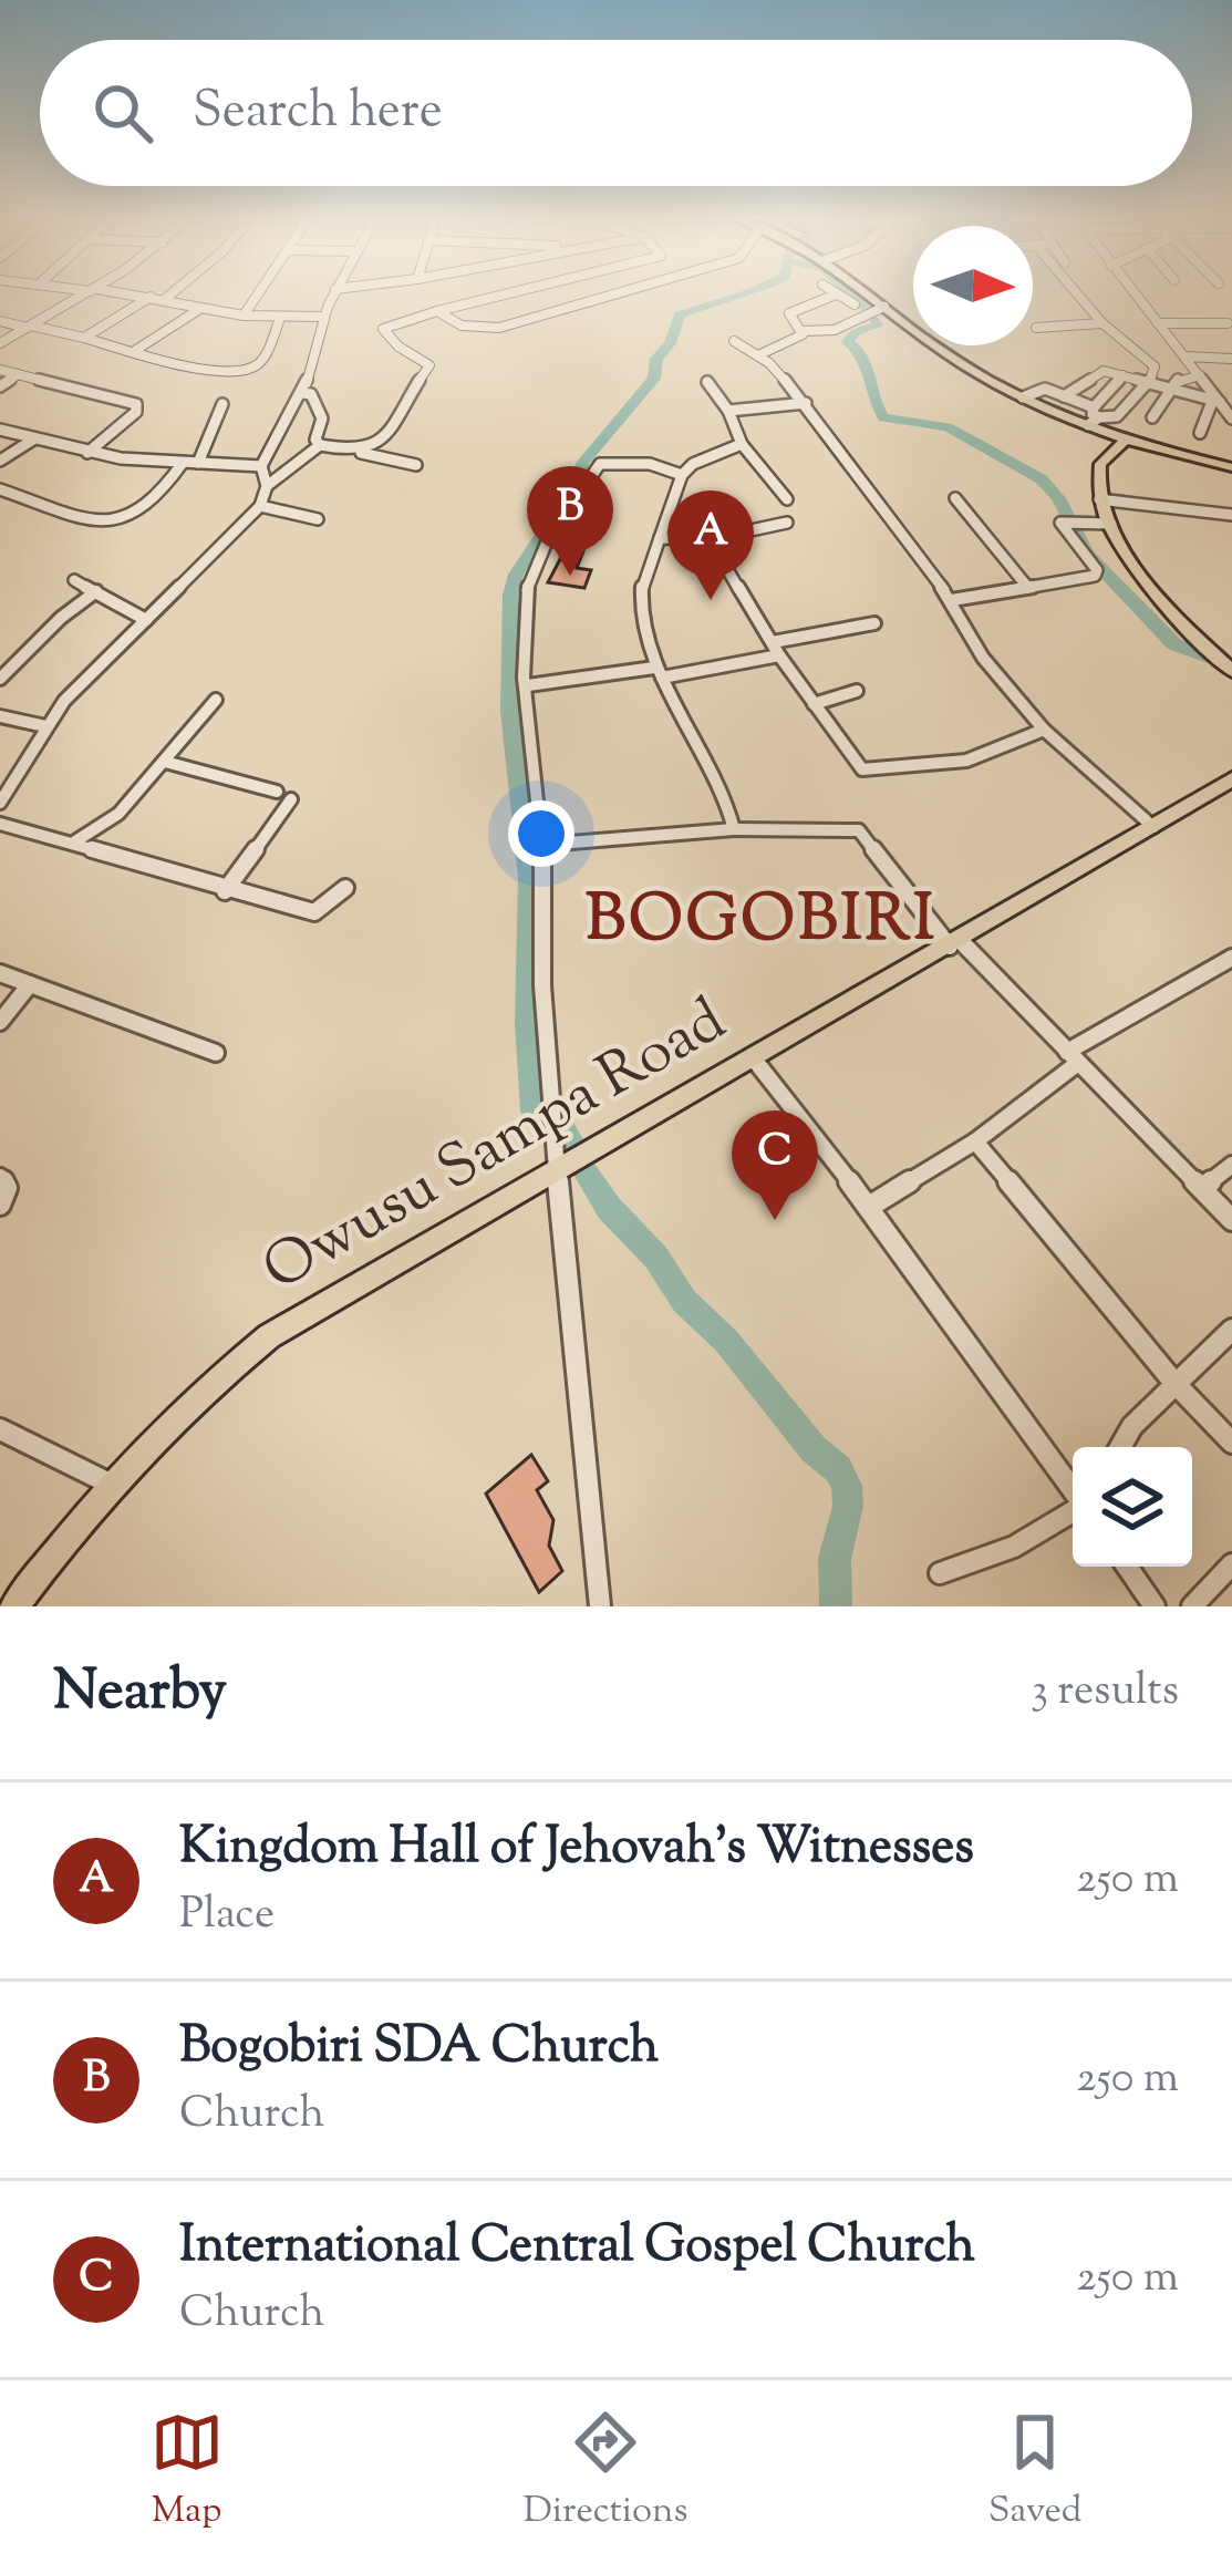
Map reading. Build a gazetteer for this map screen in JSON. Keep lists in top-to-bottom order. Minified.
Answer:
{"streets":{"main road":["Owusu Sampa Road"]},"districts":["BOGOBIRI"],"north":"right","page":{"search":"Search here","pins":["B","A","C"],"heading":["Nearby","3 results"],"list":[{"mark":"A","name":"Kingdom Hall of Jehovah's Witnesses","note":"Place","value":"250 m"},{"mark":"B","name":"Bogobiri SDA Church","note":"Church","value":"250 m"},{"mark":"C","name":"International Central Gospel Church","note":"Church","value":"250 m"}],"nav":["Map","Directions","Saved"]}}
